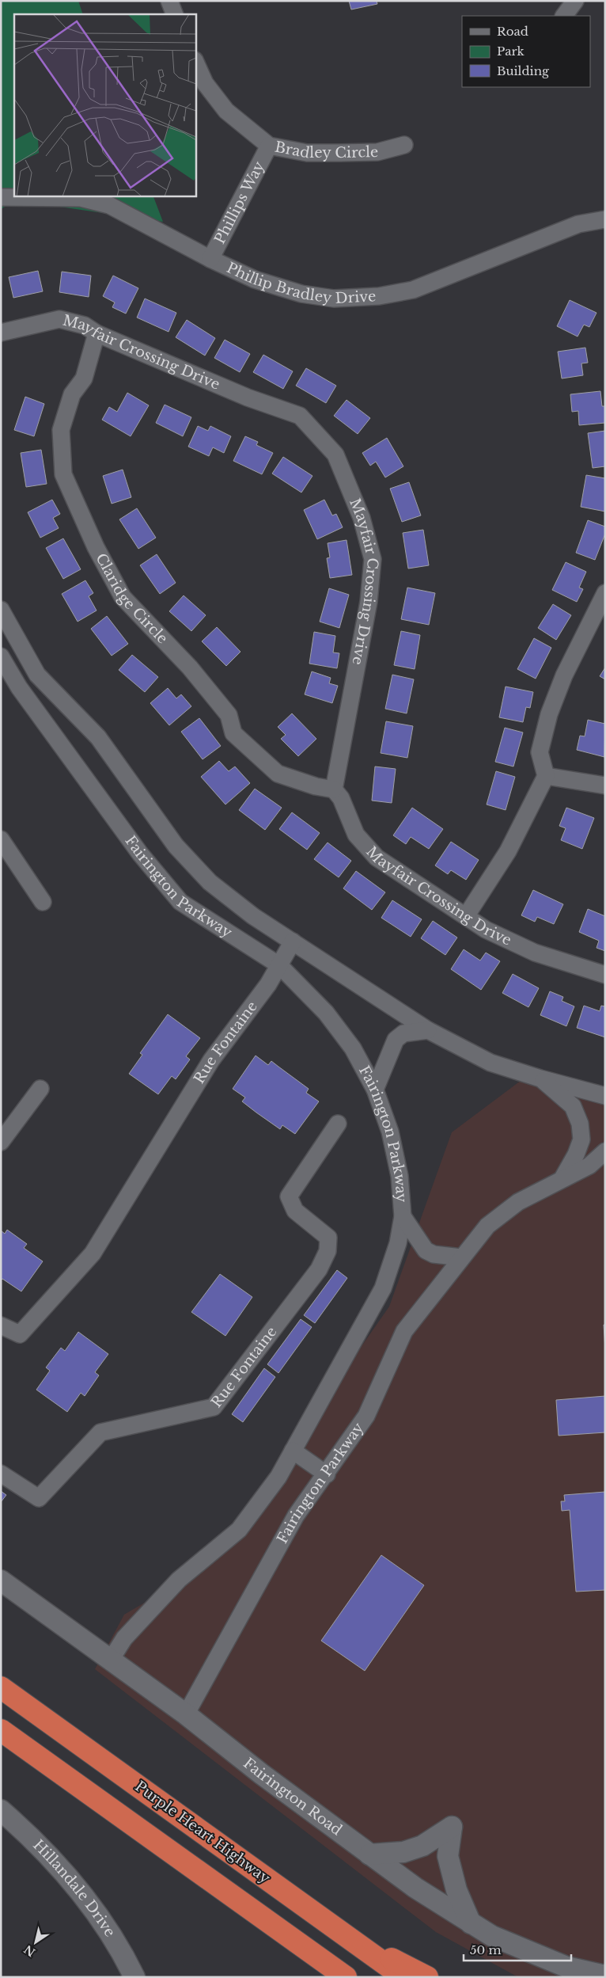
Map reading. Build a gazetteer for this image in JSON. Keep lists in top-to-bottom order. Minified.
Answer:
{"streets":{"highway":["Purple Heart Highway"],"street":["Bradley Circle","Phillips Way","Phillip Bradley Drive","Mayfair Crossing Drive","Claridge Circle","Fairington Parkway","Rue Fontaine","Fairington Road","Hillandale Drive"]},"crossings":[["Bradley Circle","Phillips Way"],["Phillips Way","Phillip Bradley Drive"],["Mayfair Crossing Drive","Claridge Circle"],["Fairington Parkway","Rue Fontaine"],["Fairington Parkway","Fairington Road"]],"legend":["Road","Park","Building"],"scale_bar":"50 m","north":"bottom left"}
